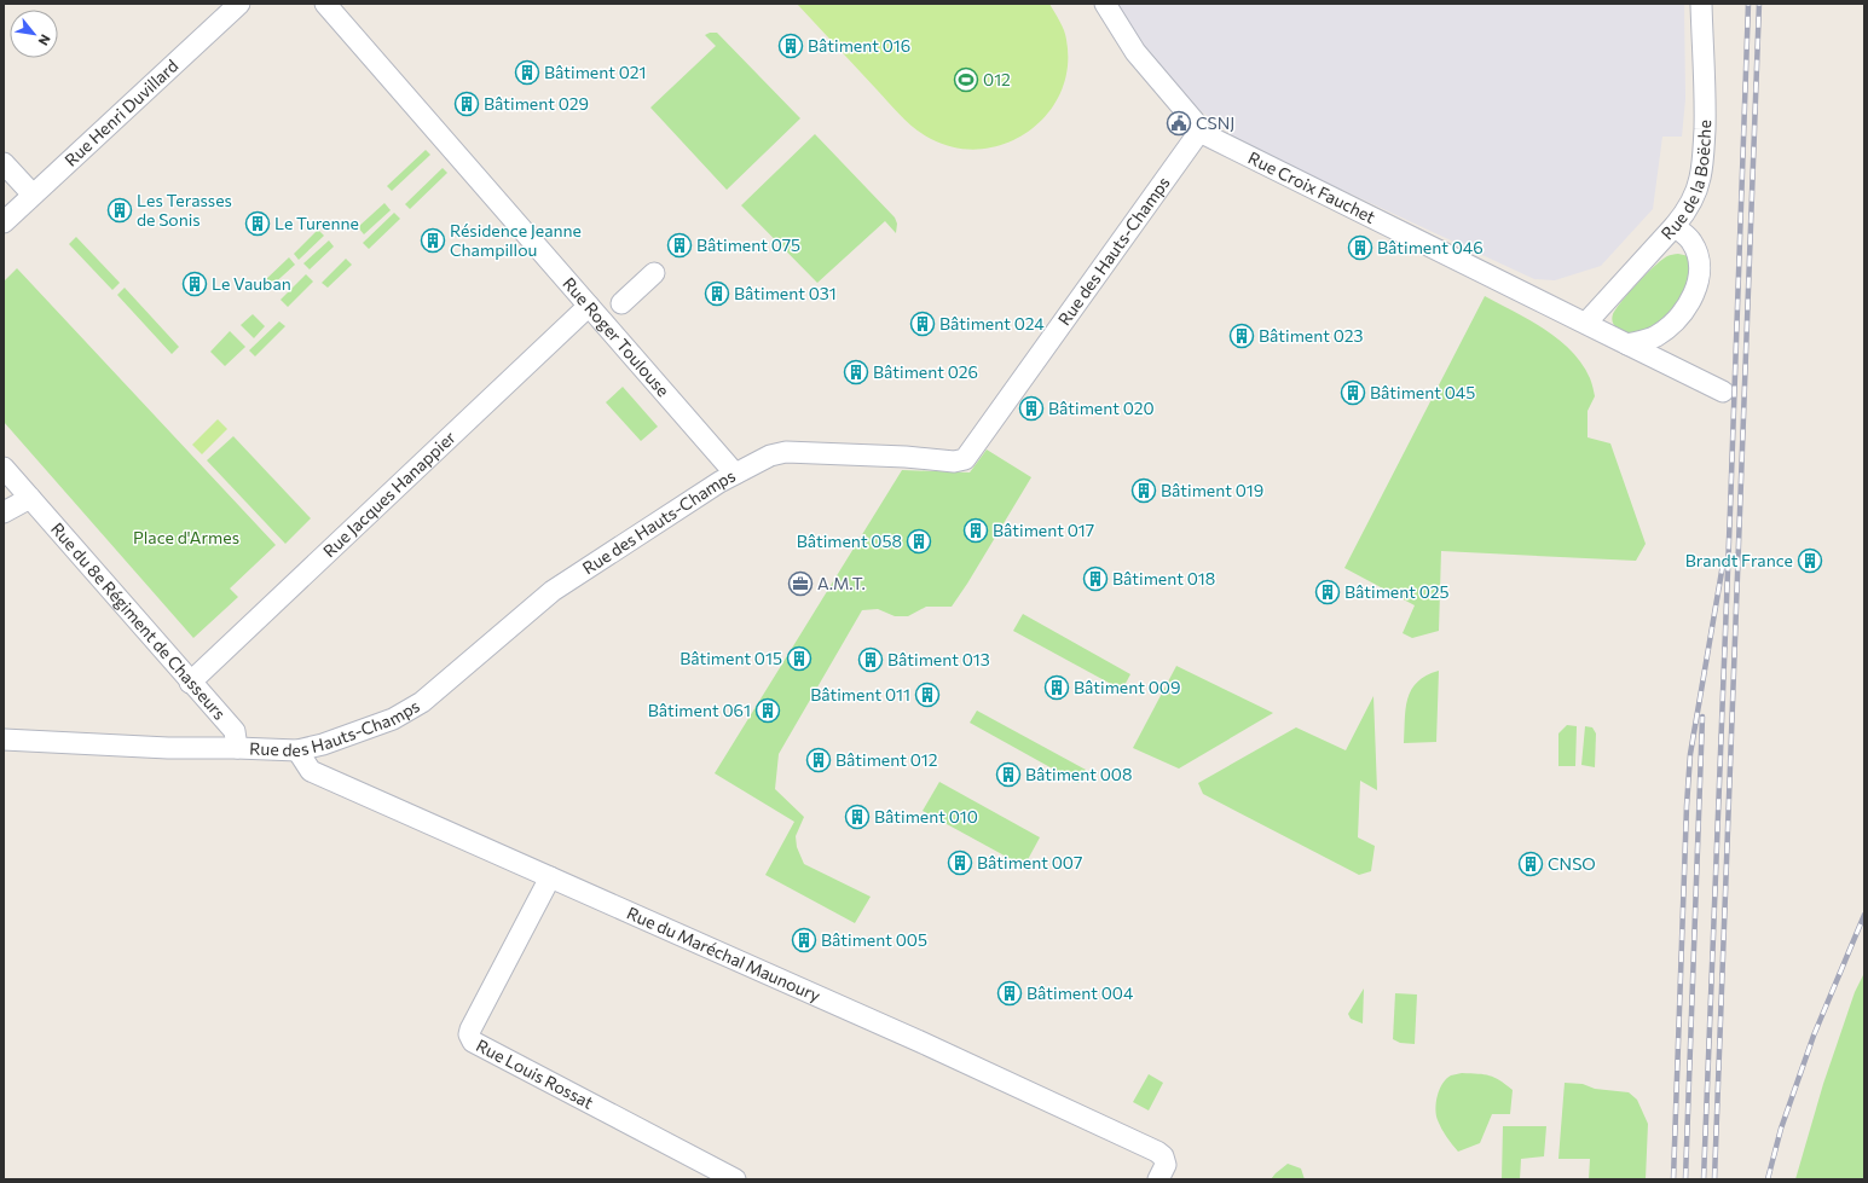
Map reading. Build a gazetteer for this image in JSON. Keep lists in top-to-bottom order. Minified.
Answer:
{"streets":{"street":["Rue Henri Duvillard","Rue de la Boëche","Rue Croix Fauchet","Rue des Hauts-Champs","Rue Roger Toulouse","Rue Jacques Hanappier","Rue du 8e Régiment de Chasseurs","Rue du Maréchal Maunoury","Rue Louis Rossat"]},"crossings":[["Rue de la Boëche","Rue Croix Fauchet"],["Rue Croix Fauchet","Rue des Hauts-Champs"],["Rue des Hauts-Champs","Rue Roger Toulouse"],["Rue des Hauts-Champs","Rue du 8e Régiment de Chasseurs"],["Rue des Hauts-Champs","Rue du Maréchal Maunoury"],["Rue Roger Toulouse","Rue Jacques Hanappier"],["Rue Jacques Hanappier","Rue du 8e Régiment de Chasseurs"],["Rue du Maréchal Maunoury","Rue Louis Rossat"]],"parks":["Place d'Armes"],"places":{"building":["Bâtiment 016","Bâtiment 021","Bâtiment 029","Les Terasses de Sonis","Le Turenne","Résidence Jeanne Champillou","Bâtiment 075","Bâtiment 046","Le Vauban","Bâtiment 031","Bâtiment 024","Bâtiment 023","Bâtiment 026","Bâtiment 045","Bâtiment 020","Bâtiment 019","Bâtiment 017","Bâtiment 058","Brandt France","Bâtiment 018","Bâtiment 025","Bâtiment 015","Bâtiment 013","Bâtiment 009","Bâtiment 011","Bâtiment 061","Bâtiment 012","Bâtiment 008","Bâtiment 010","Bâtiment 007","CNSO","Bâtiment 005","Bâtiment 004"],"sports":["012"],"public building":["CSNJ"],"office":["A.M.T."]},"north":"bottom right"}
